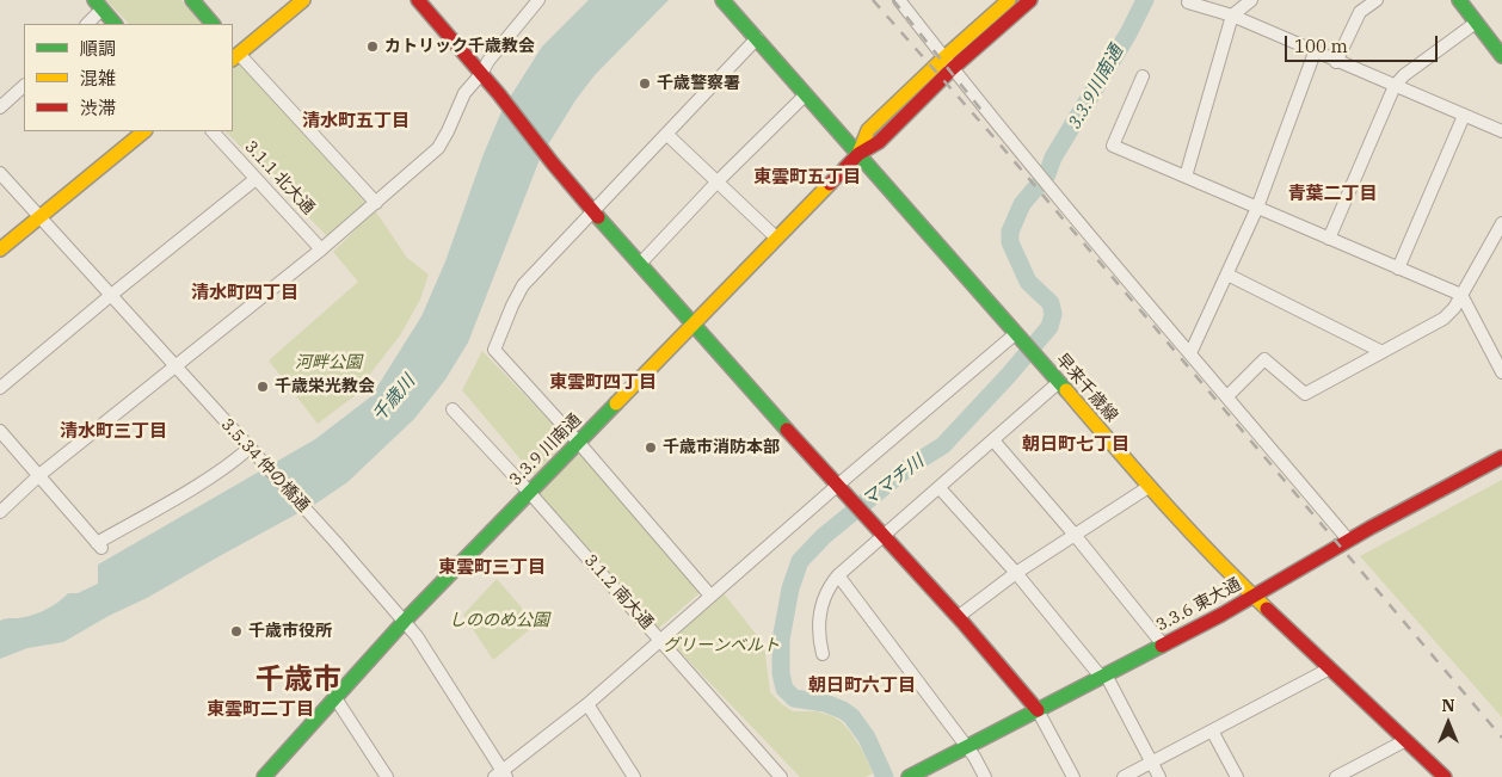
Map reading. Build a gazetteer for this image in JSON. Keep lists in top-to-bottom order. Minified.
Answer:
{"streets":{"street":["3.1.1 北大通","早来千歳線","3.3.9 川南通","3.5.34 仲の橋通","3.1.2 南大通","3.3.6 東大通"]},"crossings":[["早来千歳線","3.3.9 川南通"],["早来千歳線","3.3.6 東大通"],["3.3.9 川南通","3.5.34 仲の橋通"],["3.3.9 川南通","3.1.2 南大通"]],"districts":["清水町五丁目","東雲町五丁目","青葉二丁目","清水町四丁目","東雲町四丁目","清水町三丁目","朝日町七丁目","東雲町三丁目","千歳市","朝日町六丁目","東雲町二丁目"],"water":["3.3.9川南通","千歳川","ママチ川"],"parks":["河畔公園","しののめ公園","グリーンベルト"],"places":["カトリック千歳教会","千歳警察署","千歳栄光教会","千歳市消防本部","千歳市役所"],"legend":["順調","混雑","渋滞"],"scale_bar":"100 m","north":"top"}
